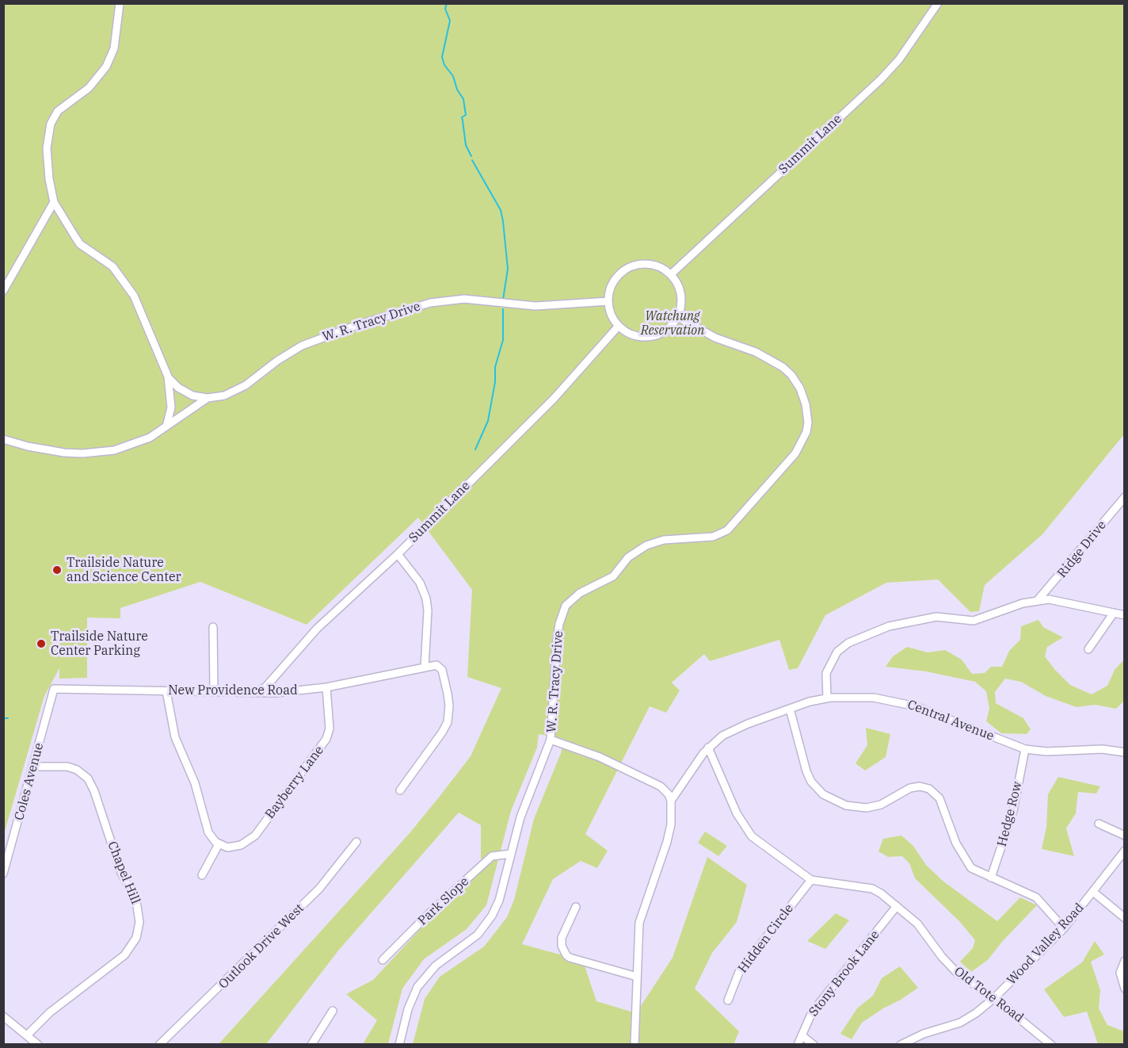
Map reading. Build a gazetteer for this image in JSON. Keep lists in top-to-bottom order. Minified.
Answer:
{"streets":{"street":["Summit Lane","W. R. Tracy Drive","Ridge Drive","New Providence Road","Central Avenue","Coles Avenue","Bayberry Lane","Hedge Row","Chapel Hill","Park Slope","Hidden Circle","Wood Valley Road","Outlook Drive West","Stony Brook Lane","Old Tote Road"]},"crossings":[["Summit Lane","W. R. Tracy Drive"],["Summit Lane","New Providence Road"],["W. R. Tracy Drive","Park Slope"],["New Providence Road","Coles Avenue"],["New Providence Road","Bayberry Lane"],["Central Avenue","Hedge Row"],["Central Avenue","Old Tote Road"],["Coles Avenue","Chapel Hill"],["Hidden Circle","Old Tote Road"],["Wood Valley Road","Old Tote Road"],["Stony Brook Lane","Old Tote Road"]],"parks":["Watchung Reservation"],"places":["Trailside Nature and Science Center","Trailside Nature Center Parking"]}
